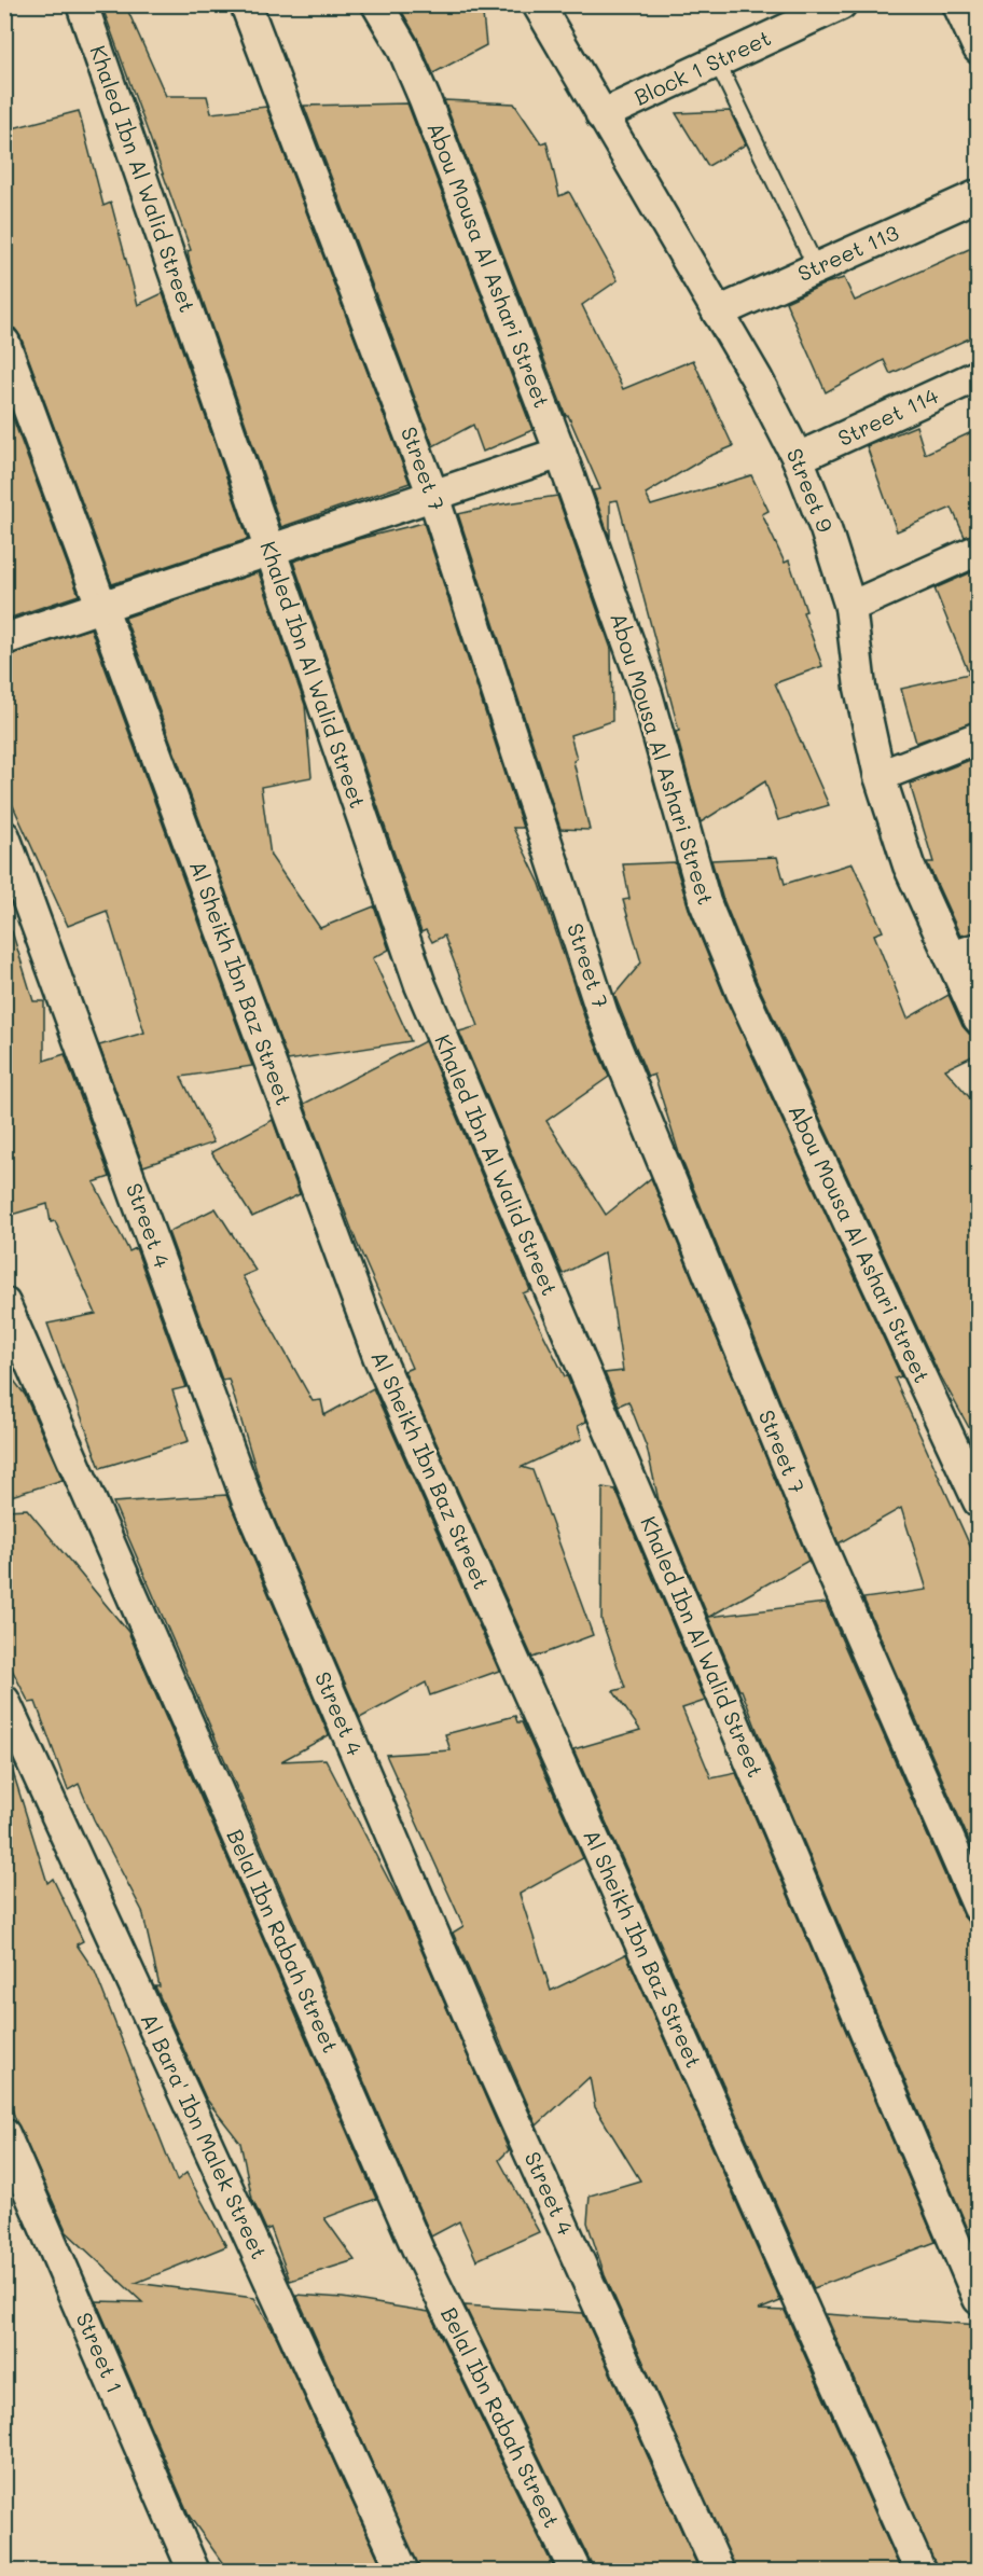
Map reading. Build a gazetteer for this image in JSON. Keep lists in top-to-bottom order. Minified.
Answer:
{"streets":{"street":["Block 1 Street","Khaled Ibn Al Walid Street","Street 113","Abou Mousa Al Ashari Street","Street 114","Street 7","Street 9","Al Sheikh Ibn Baz Street","Street 4","Belal Ibn Rabah Street","Al Bara' Ibn Malek Street","Street 1"]},"crossings":[["Block 1 Street","Street 9"],["Street 113","Street 9"],["Street 114","Street 9"]]}
